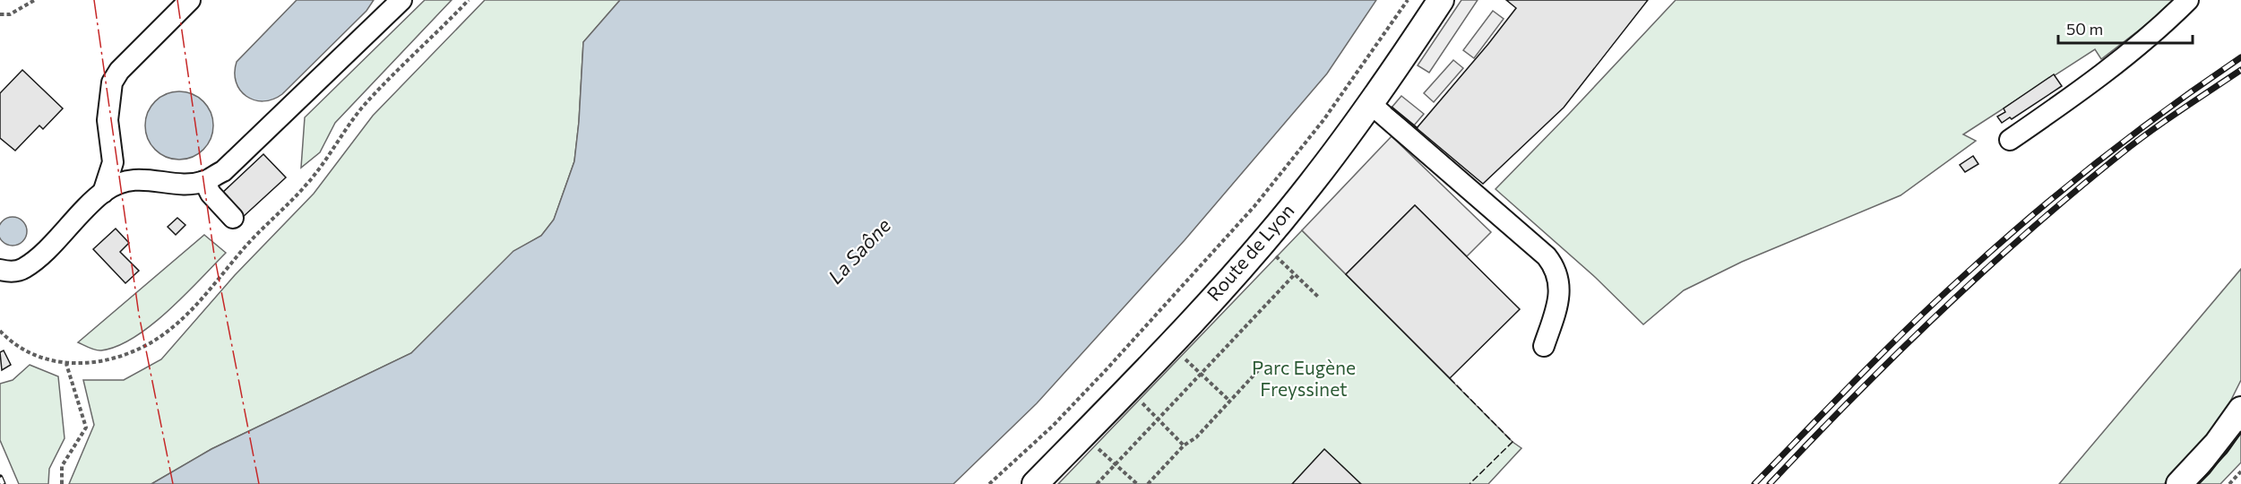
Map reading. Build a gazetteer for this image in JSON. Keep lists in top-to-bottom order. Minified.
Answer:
{"streets":{"main road":["Route de Lyon"]},"water":["La Saône"],"parks":["Parc Eugène Freyssinet"],"scale_bar":"50 m"}
